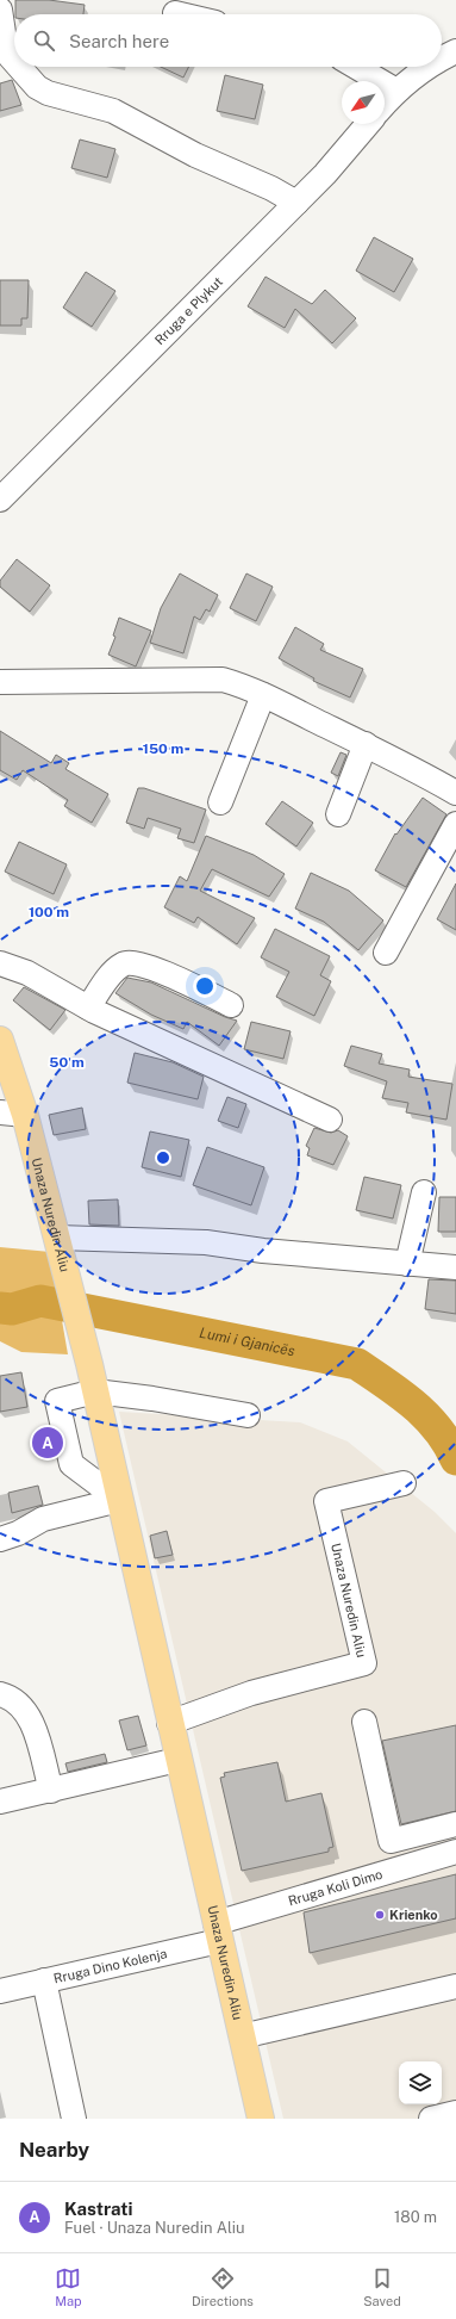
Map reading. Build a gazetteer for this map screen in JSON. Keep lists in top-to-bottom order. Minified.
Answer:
{"streets":{"main road":["Unaza Nuredin Aliu"],"street":["Rruga e Plykut","Rruga Koli Dimo","Rruga Dino Kolenja"]},"crossings":[["Unaza Nuredin Aliu","Rruga Koli Dimo"],["Unaza Nuredin Aliu","Rruga Dino Kolenja"],["Rruga Koli Dimo","Rruga Dino Kolenja"]],"water":["Lumi i Gjanicës"],"places":["Krienko"],"north":"bottom left","page":{"search":"Search here","pins":"A","heading":"Nearby","list":[{"mark":"A","name":"Kastrati","note":"Fuel · Unaza Nuredin Aliu","value":"180 m"}],"nav":["Map","Directions","Saved"]},"rings":["150 m","100 m","50 m"]}
